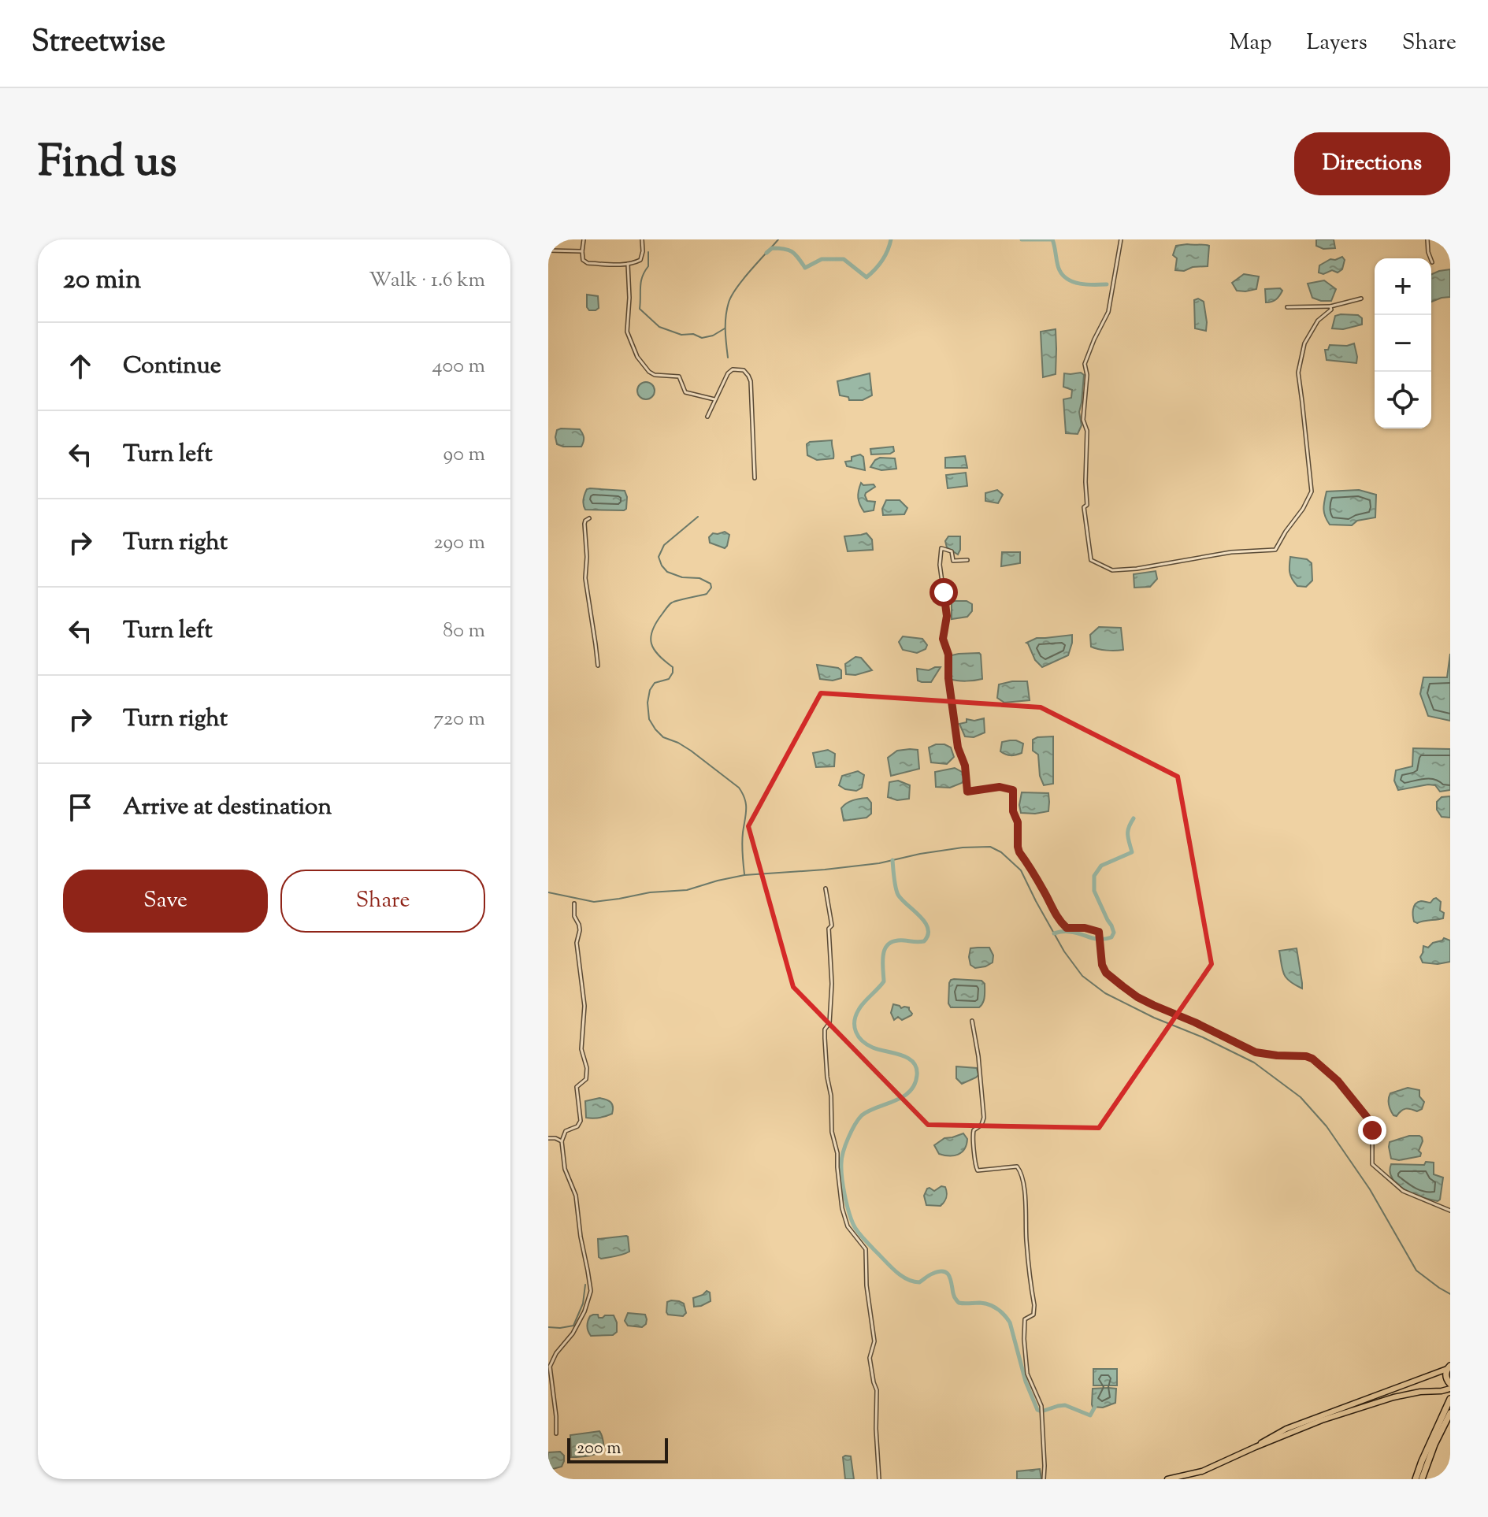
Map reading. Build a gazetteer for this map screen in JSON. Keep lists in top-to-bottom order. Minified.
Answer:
{"scale_bar":"200 m","page":{"header":"Streetwise","nav":["Map","Layers","Share"],"title":"Find us","buttons":["Directions",["Save","Share"]],"heading":["20 min","Walk · 1.6 km"],"map_buttons":["+","−"],"list":[["Continue","400 m"],["Turn left","90 m"],["Turn right","290 m"],["Turn left","80 m"],["Turn right","720 m"],"Arrive at destination"],"scale":"200 m"}}
